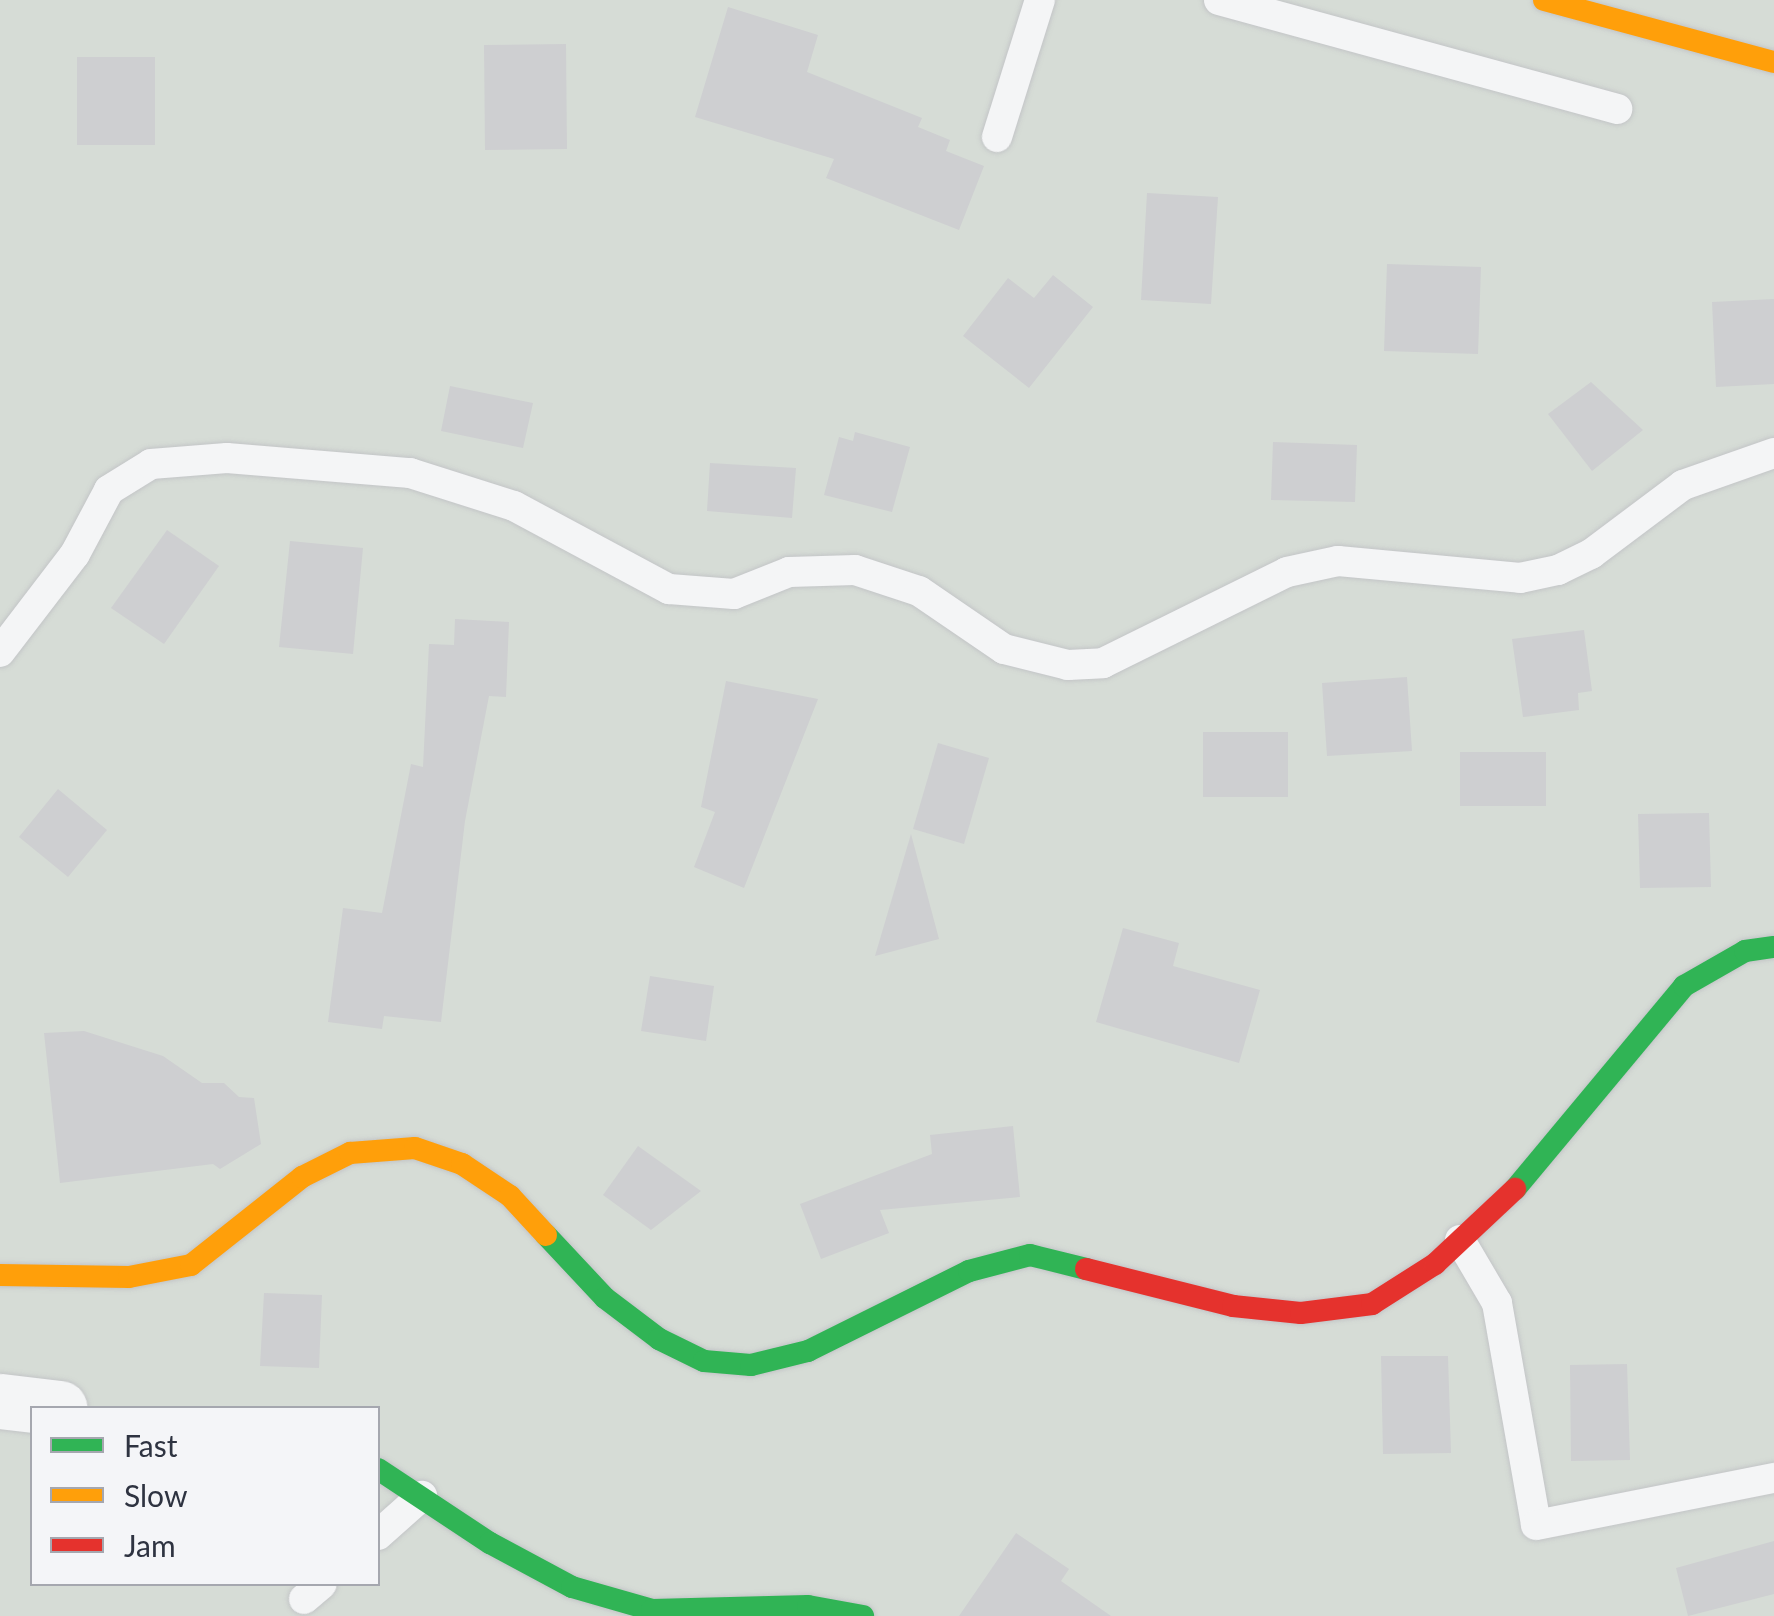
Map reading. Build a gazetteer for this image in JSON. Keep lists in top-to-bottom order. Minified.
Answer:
{"legend":["Fast","Slow","Jam"]}
